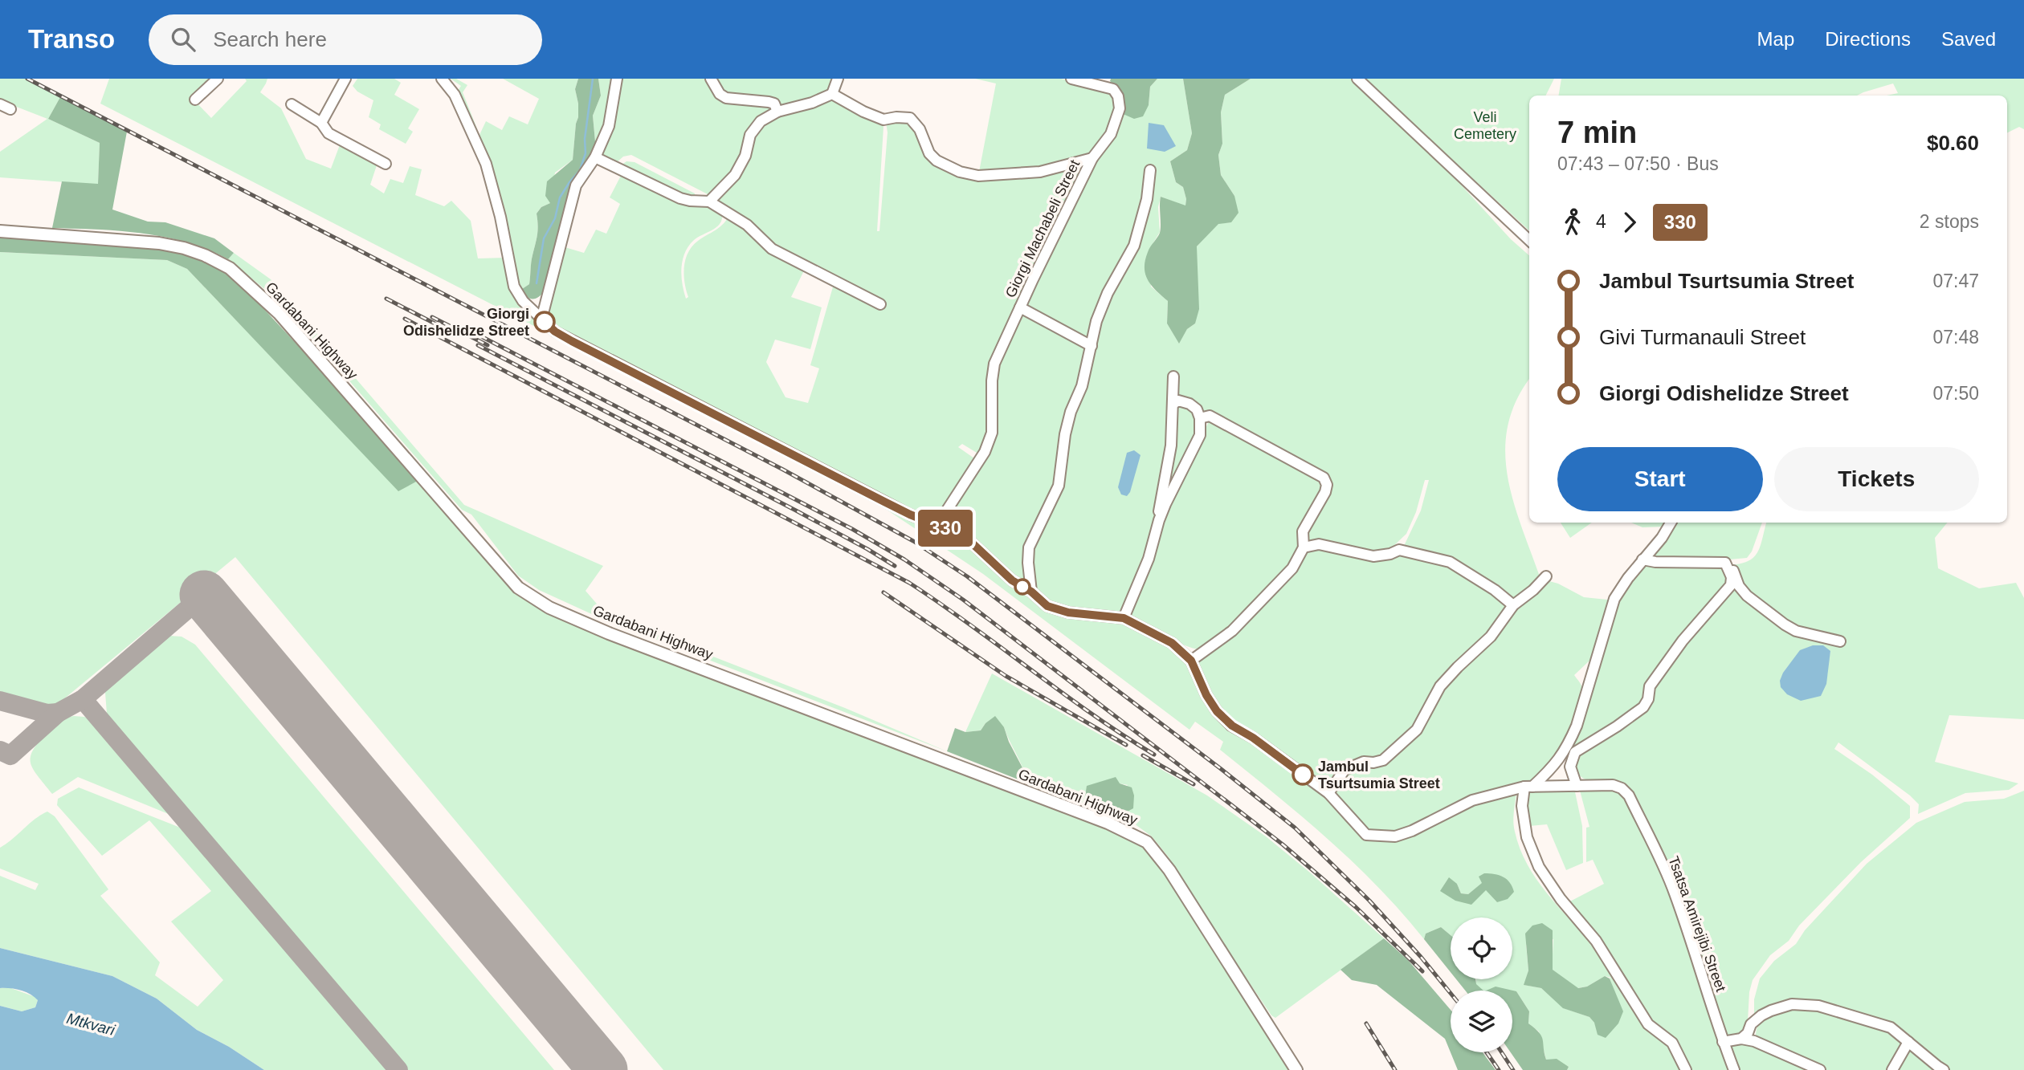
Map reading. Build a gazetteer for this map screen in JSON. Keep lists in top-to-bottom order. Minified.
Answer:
{"streets":{"main road":["Gardabani Highway"],"street":["Giorgi Machabeli Street","Tsatsa Amirejibi Street"]},"water":["Mtkvari"],"parks":["Veli Cemetery"],"places":["Giorgi Odishelidze Street","Jambul Tsurtsumia Street"],"lines":["bus line 330"],"page":{"header":"Transo","search":"Search here","nav":["Map","Directions","Saved"],"on_map":"330","heading":["7 min","07:43 – 07:50 · Bus","$0.60"],"legs":["4","330","2 stops"],"list":[{"name":"Jambul Tsurtsumia Street","value":"07:47"},{"name":"Givi Turmanauli Street","value":"07:48"},{"name":"Giorgi Odishelidze Street","value":"07:50"}],"buttons":["Start","Tickets"]}}
